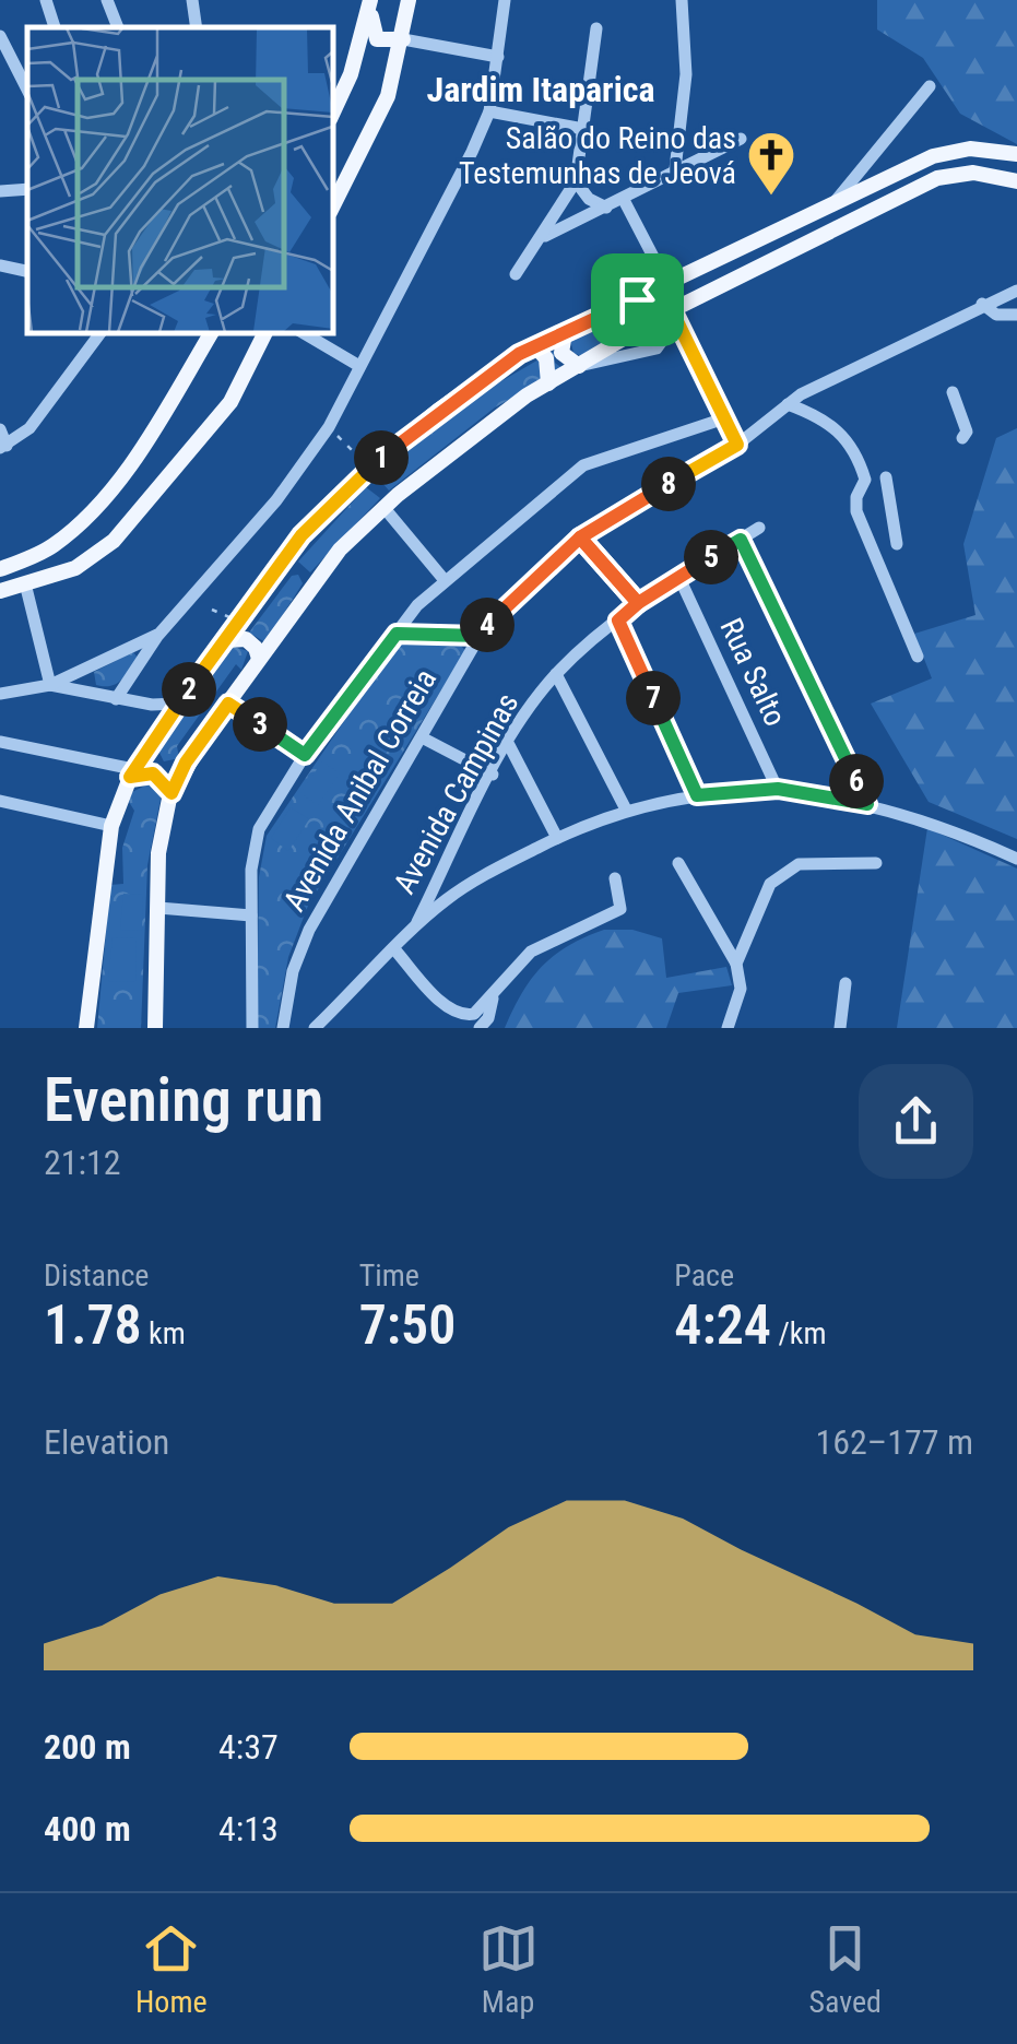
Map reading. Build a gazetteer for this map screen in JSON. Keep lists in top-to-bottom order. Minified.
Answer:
{"streets":{"street":["Rua Salto","Avenida Anibal Correia","Avenida Campinas"]},"crossings":[["Rua Salto","Avenida Campinas"]],"districts":["Jardim Itaparica"],"places":{"church":["Salão do Reino das Testemunhas de Jeová"]},"page":{"pins":["1","8","5","4","2","7","3","6"],"heading":["Evening run","21:12"],"stats":[["Distance","1.78 km"],["Time","7:50"],["Pace","4:24 /km"]],"chart":["Elevation","162–177 m"],"list":[{"name":"200 m","note":"4:37"},{"name":"400 m","note":"4:13"}],"tabs":["Home","Map","Saved"]}}
